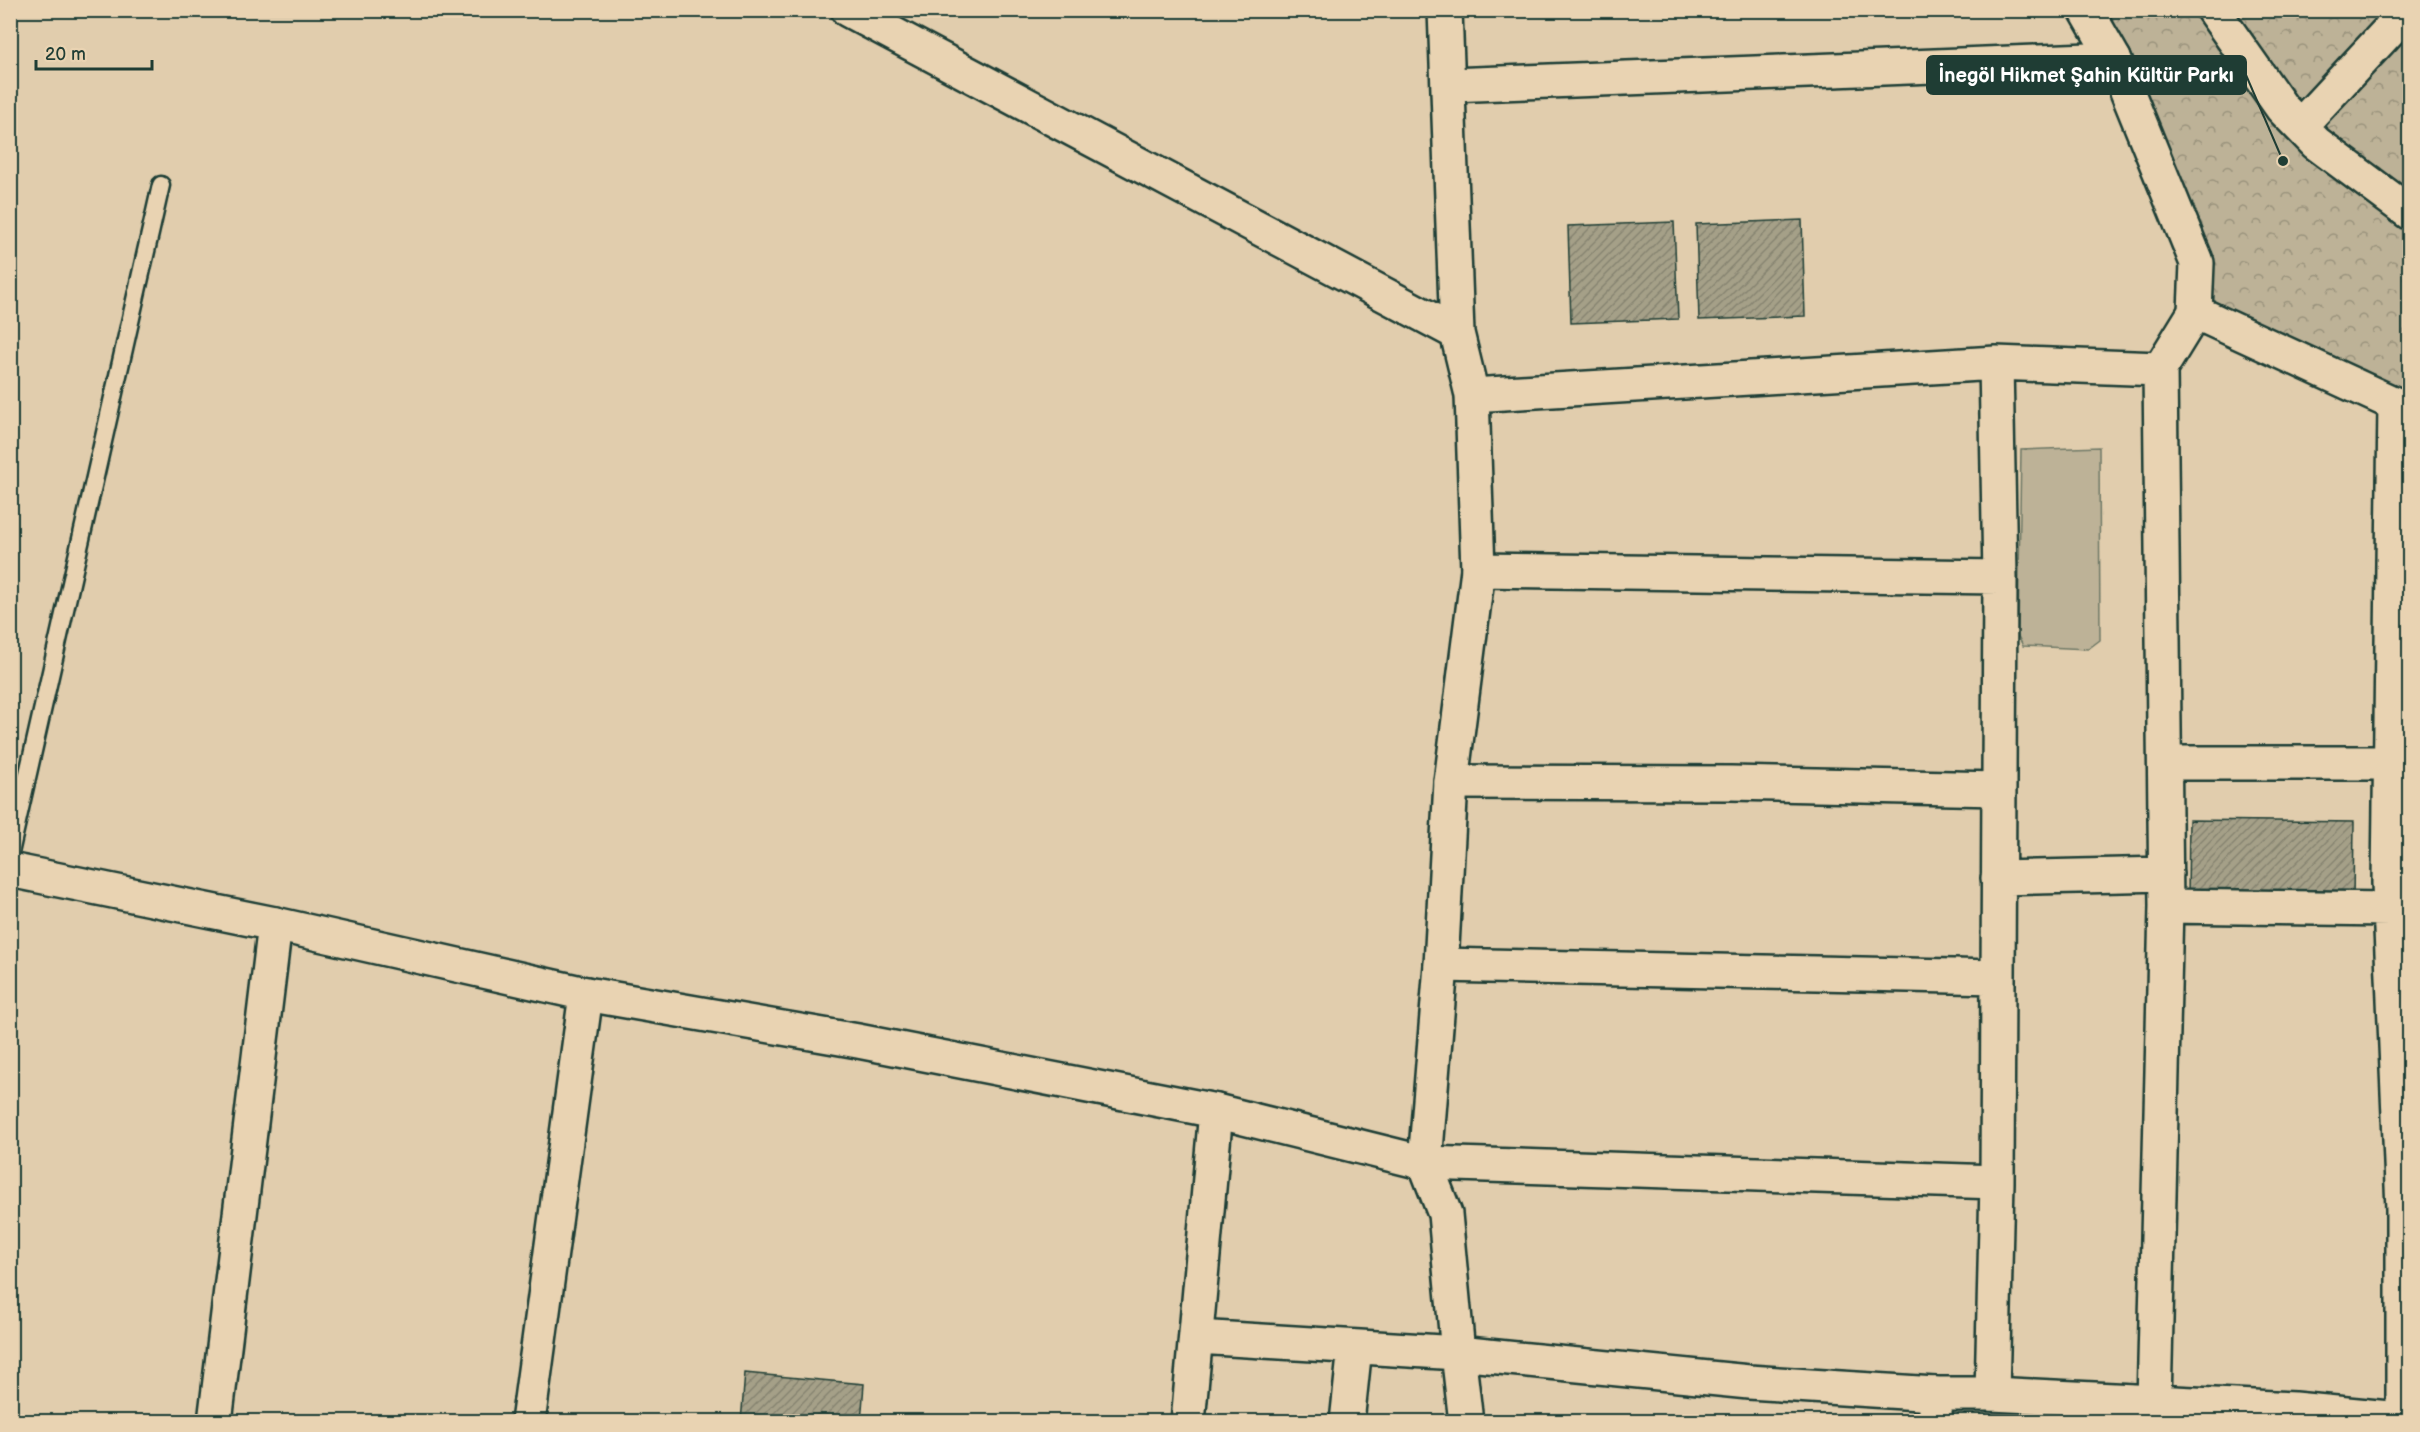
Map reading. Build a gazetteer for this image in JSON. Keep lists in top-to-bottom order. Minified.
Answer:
{"places":["İnegöl Hikmet Şahin Kültür Parkı"],"scale_bar":"20 m"}
